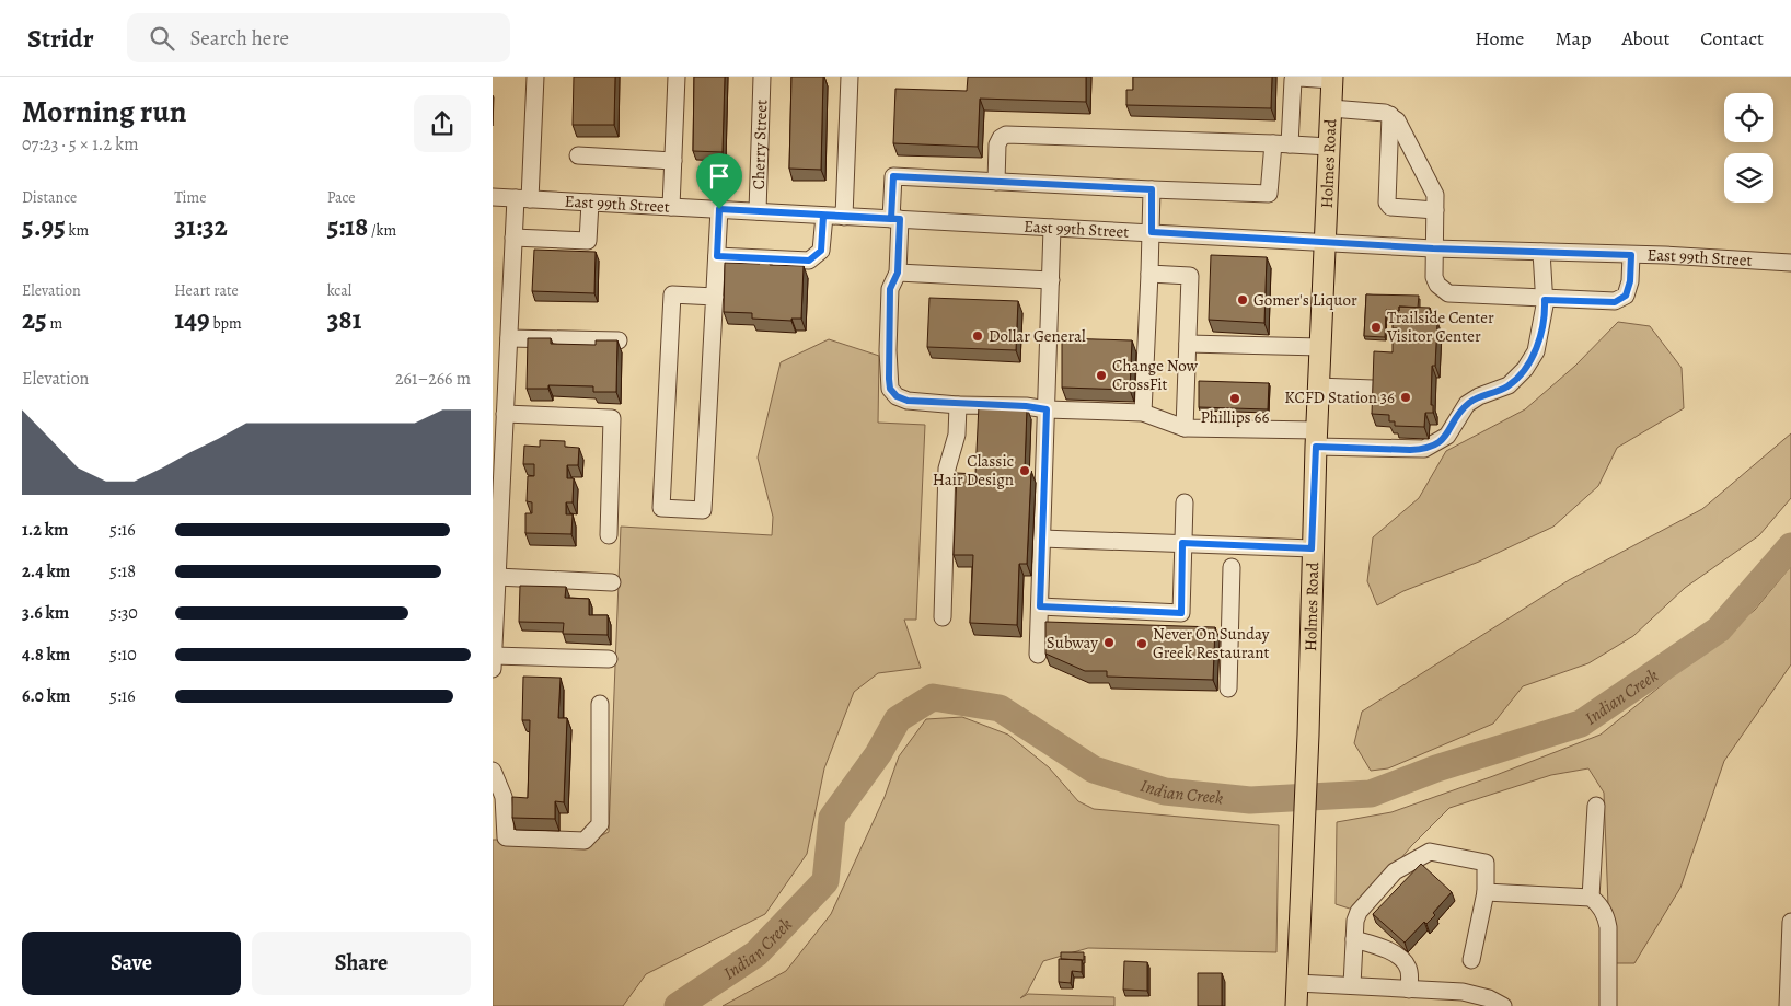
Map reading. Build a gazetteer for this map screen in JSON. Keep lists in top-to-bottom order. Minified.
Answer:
{"streets":{"main road":["Holmes Road"],"street":["Cherry Street","East 99th Street"]},"crossings":[["Cherry Street","East 99th Street"],["Holmes Road","East 99th Street"]],"water":["Indian Creek"],"places":["Gomer's Liquor","Trailside Center Visitor Center","Dollar General","Change Now CrossFit","KCFD Station 36","Phillips 66","Classic Hair Design","Subway","Never On Sunday Greek Restaurant"],"page":{"header":"Stridr","search":"Search here","nav":["Home","Map","About","Contact"],"heading":["Morning run","07:23 · 5 × 1.2 km"],"stats":[["Distance","5.95 km"],["Time","31:32"],["Pace","5:18 /km"],["Elevation","25 m"],["Heart rate","149 bpm"],["kcal","381"]],"chart":["Elevation","261–266 m"],"list":[{"name":"1.2 km","note":"5:16"},{"name":"2.4 km","note":"5:18"},{"name":"3.6 km","note":"5:30"},{"name":"4.8 km","note":"5:10"},{"name":"6.0 km","note":"5:16"}],"buttons":["Save","Share"]}}
